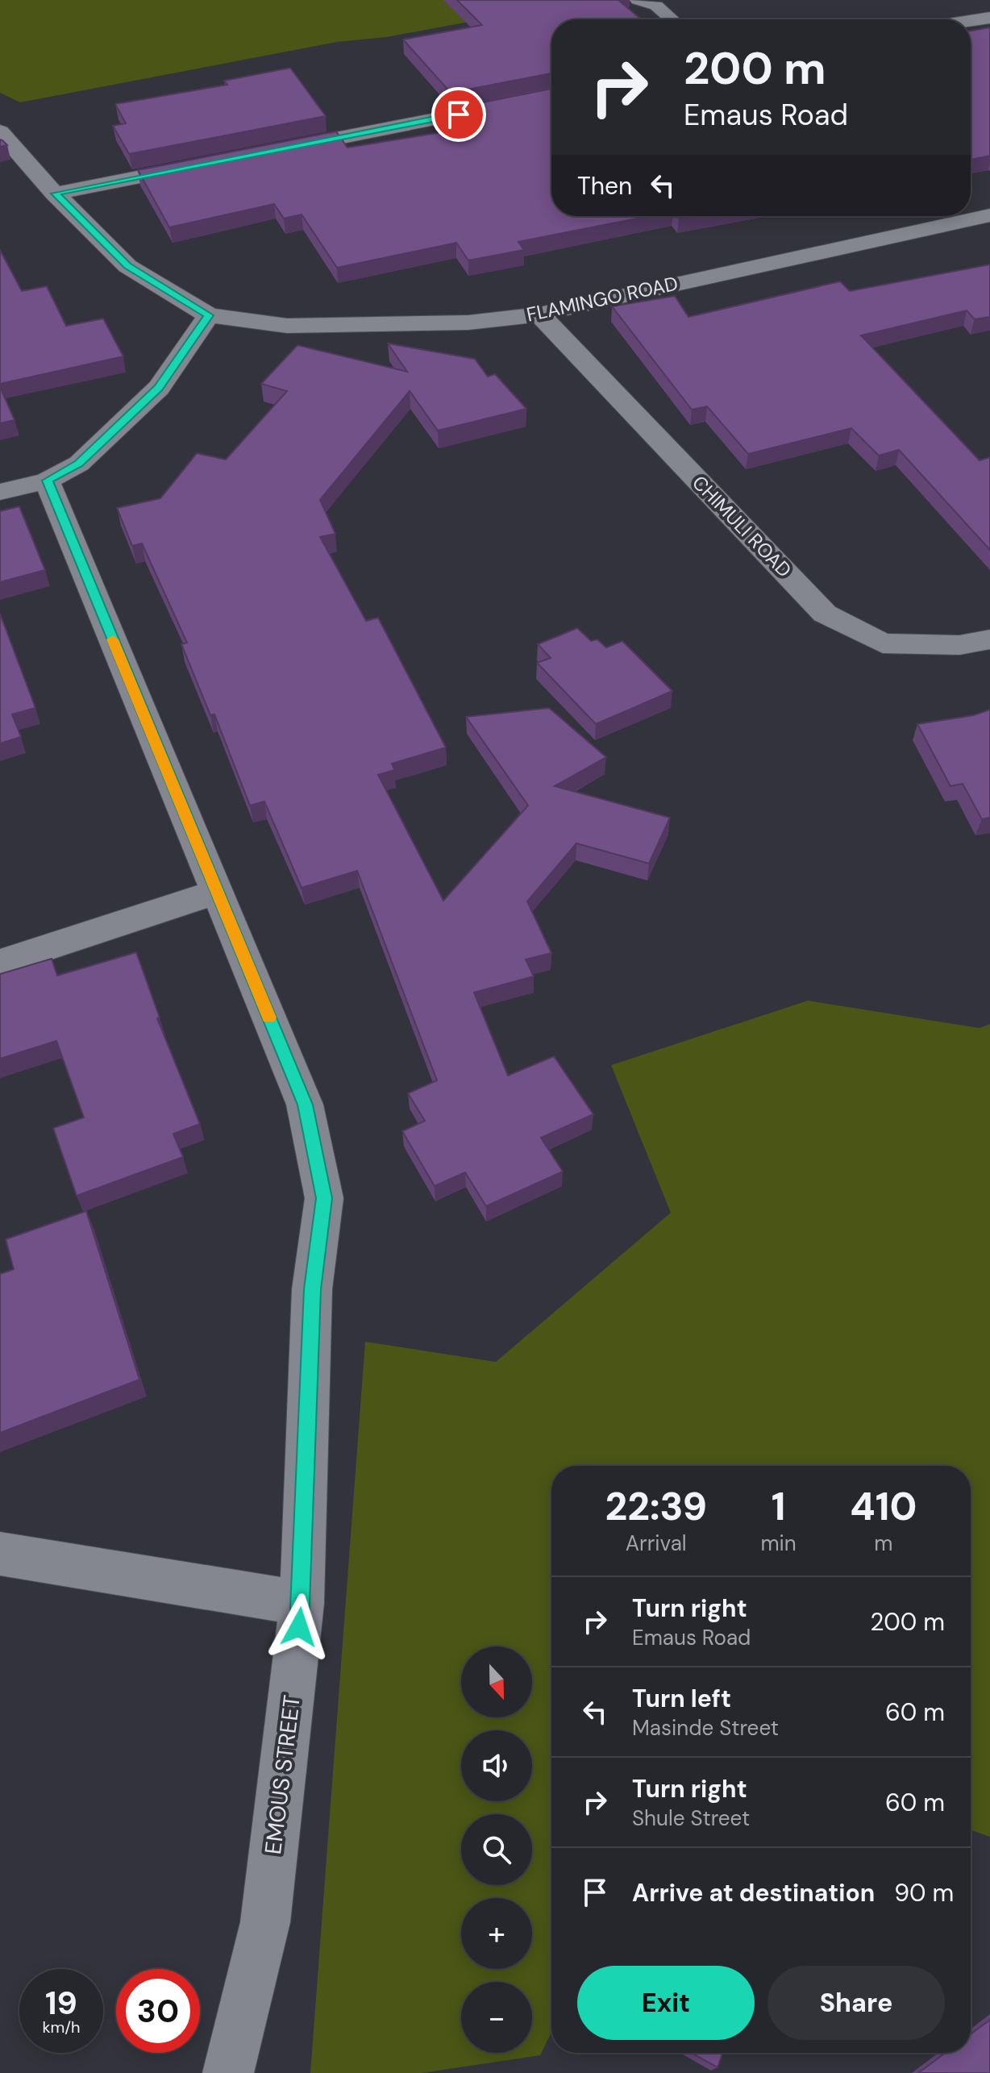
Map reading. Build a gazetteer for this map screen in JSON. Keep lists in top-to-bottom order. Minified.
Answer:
{"streets":{"street":["FLAMINGO ROAD","CHIMULI ROAD","EMOUS STREET"]},"crossings":[["FLAMINGO ROAD","CHIMULI ROAD"]],"north":"bottom","page":{"turn":["200 m","Emaus Road"],"then":"Then","eta":["22:39","Arrival","1","min","410","m"],"list":[{"name":"Turn right","note":"Emaus Road","value":"200 m"},{"name":"Turn left","note":"Masinde Street","value":"60 m"},{"name":"Turn right","note":"Shule Street","value":"60 m"},{"name":"Arrive at destination","value":"90 m"}],"map_buttons":["+","−"],"buttons":["Exit","Share"],"speed":"19 km/h","limit":"30"}}
